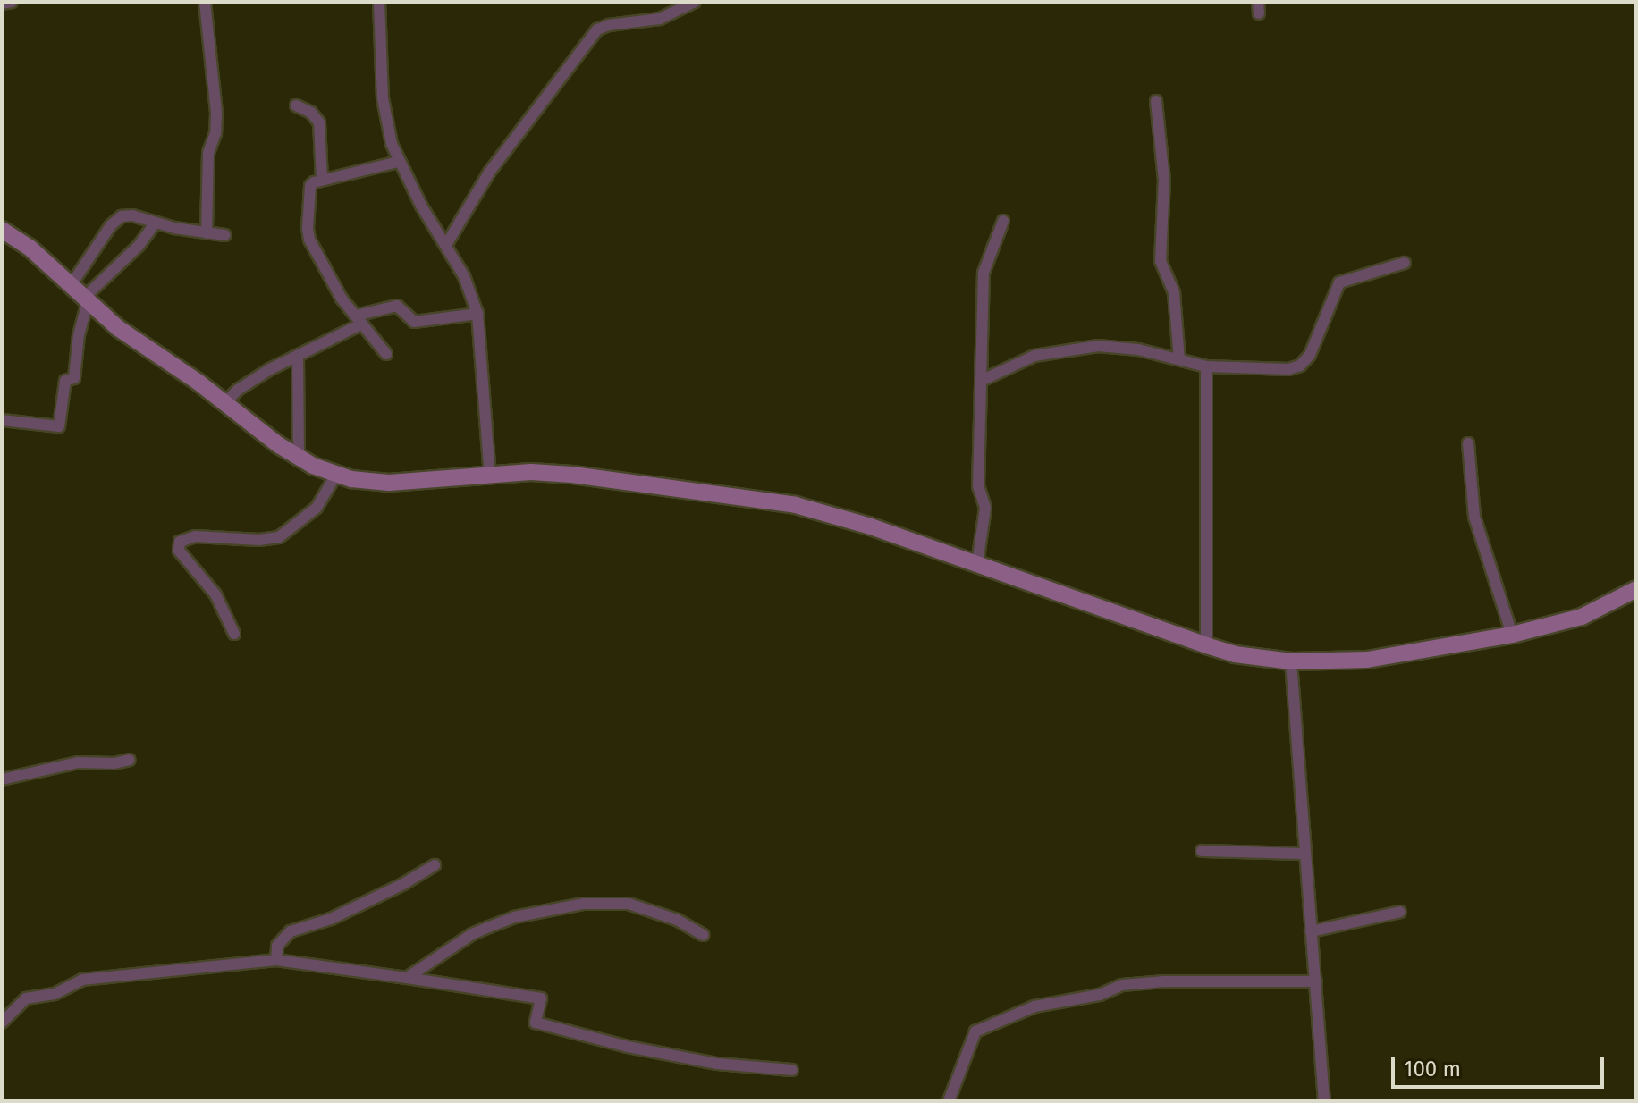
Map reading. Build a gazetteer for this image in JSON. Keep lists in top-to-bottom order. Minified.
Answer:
{"scale_bar":"100 m"}
